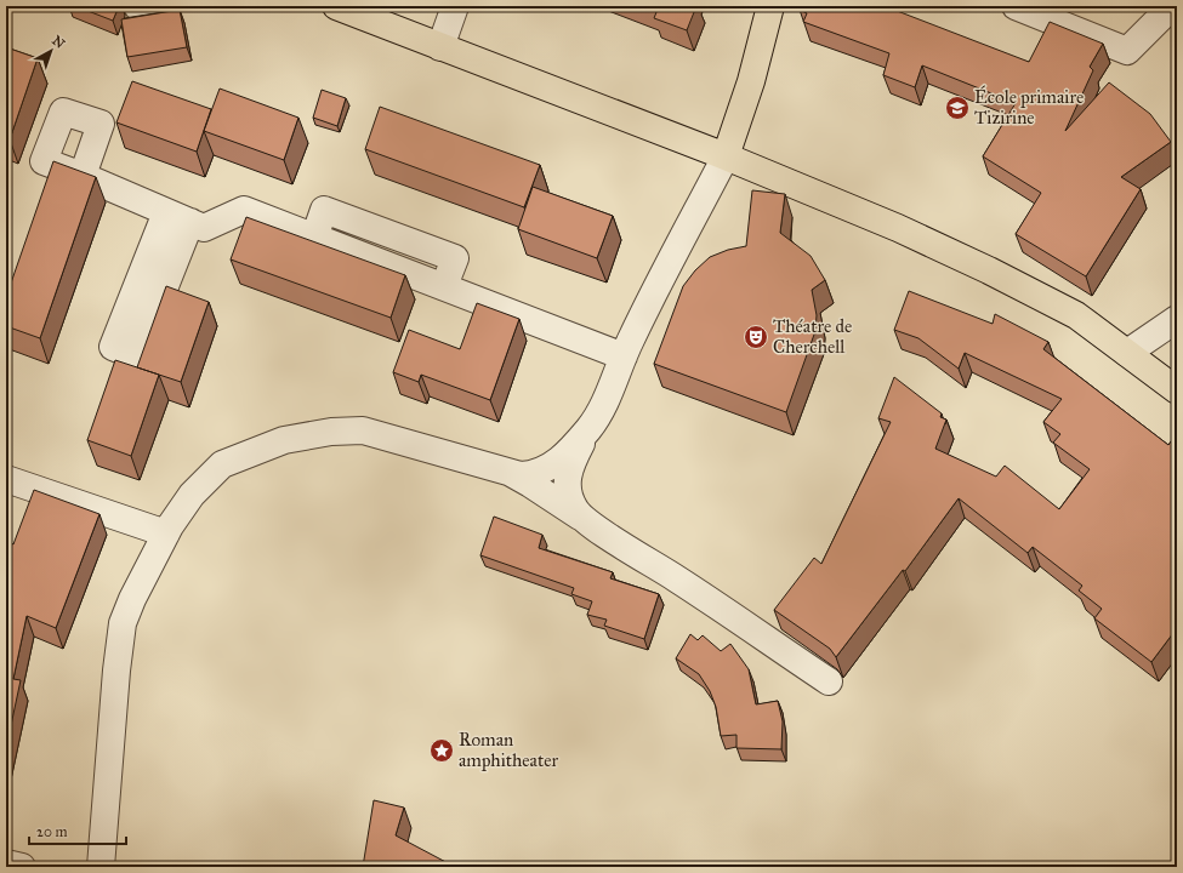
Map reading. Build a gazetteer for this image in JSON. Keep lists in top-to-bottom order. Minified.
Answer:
{"places":{"school or university":["École primaire Tizirine"],"theatre":["Théatre de Cherchell"],"place":["Roman amphitheater"]},"scale_bar":"20 m","north":"top right"}
